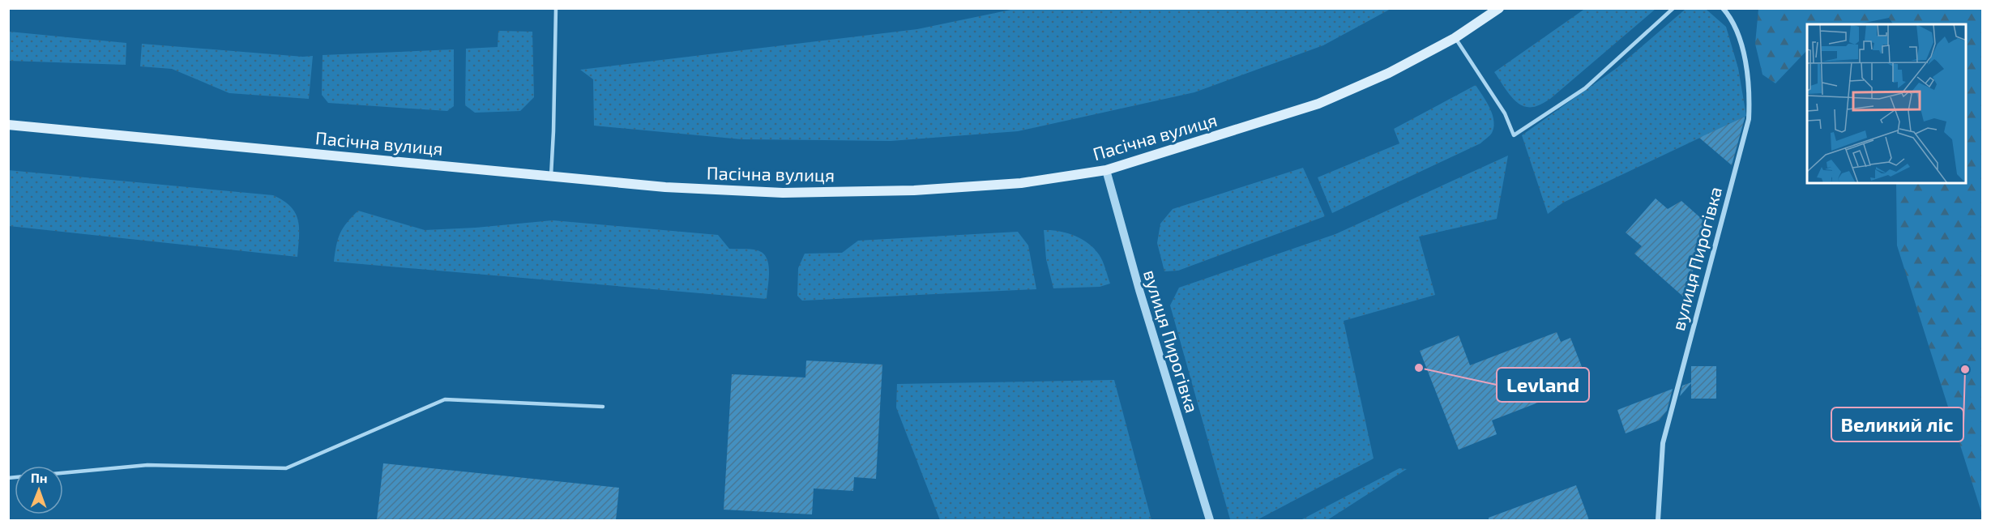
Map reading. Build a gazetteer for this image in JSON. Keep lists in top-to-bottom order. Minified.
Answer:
{"streets":{"main road":["Пасічна вулиця"],"street":["вулиця Пирогівка"]},"crossings":[["Пасічна вулиця","вулиця Пирогівка"]],"places":["Levland","Великий ліс"],"north":"top"}
